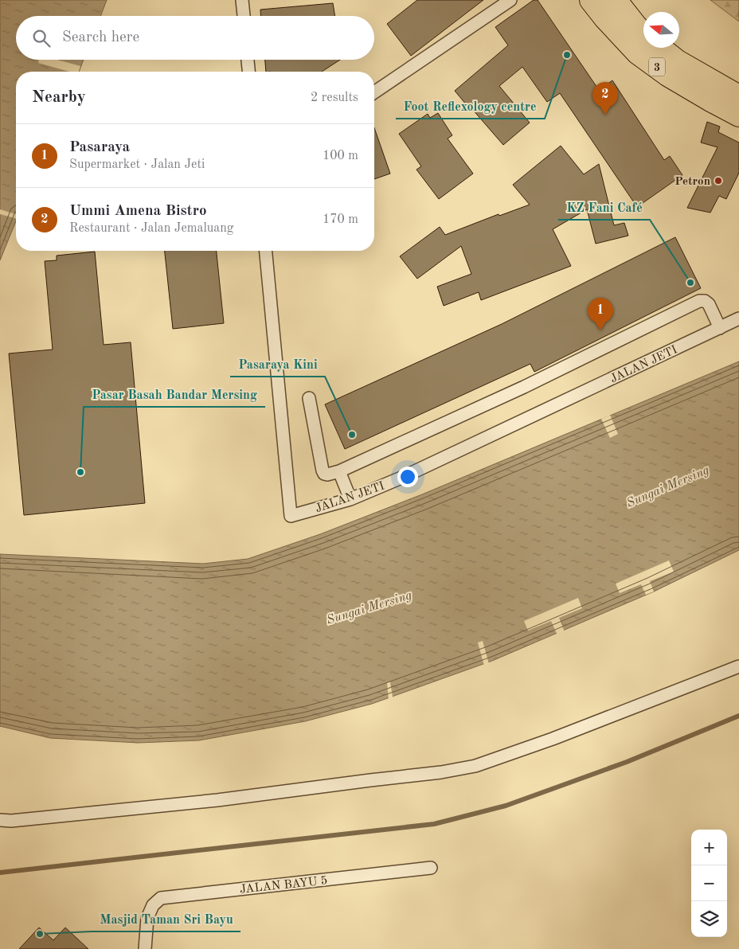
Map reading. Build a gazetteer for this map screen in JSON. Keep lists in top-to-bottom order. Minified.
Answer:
{"streets":{"highway":["3"],"street":["JALAN JETI","JALAN BAYU 5"]},"water":["Sungai Mersing"],"places":["Foot Reflexology centre","Petron","KZ Fani Café","Pasaraya Kini","Pasar Basah Bandar Mersing","Masjid Taman Sri Bayu"],"north":"left","page":{"search":"Search here","heading":["Nearby","2 results"],"pins":["2","1"],"list":[{"mark":"1","name":"Pasaraya","note":"Supermarket · Jalan Jeti","value":"100 m"},{"mark":"2","name":"Ummi Amena Bistro","note":"Restaurant · Jalan Jemaluang","value":"170 m"}],"map_buttons":["+","−"]}}
